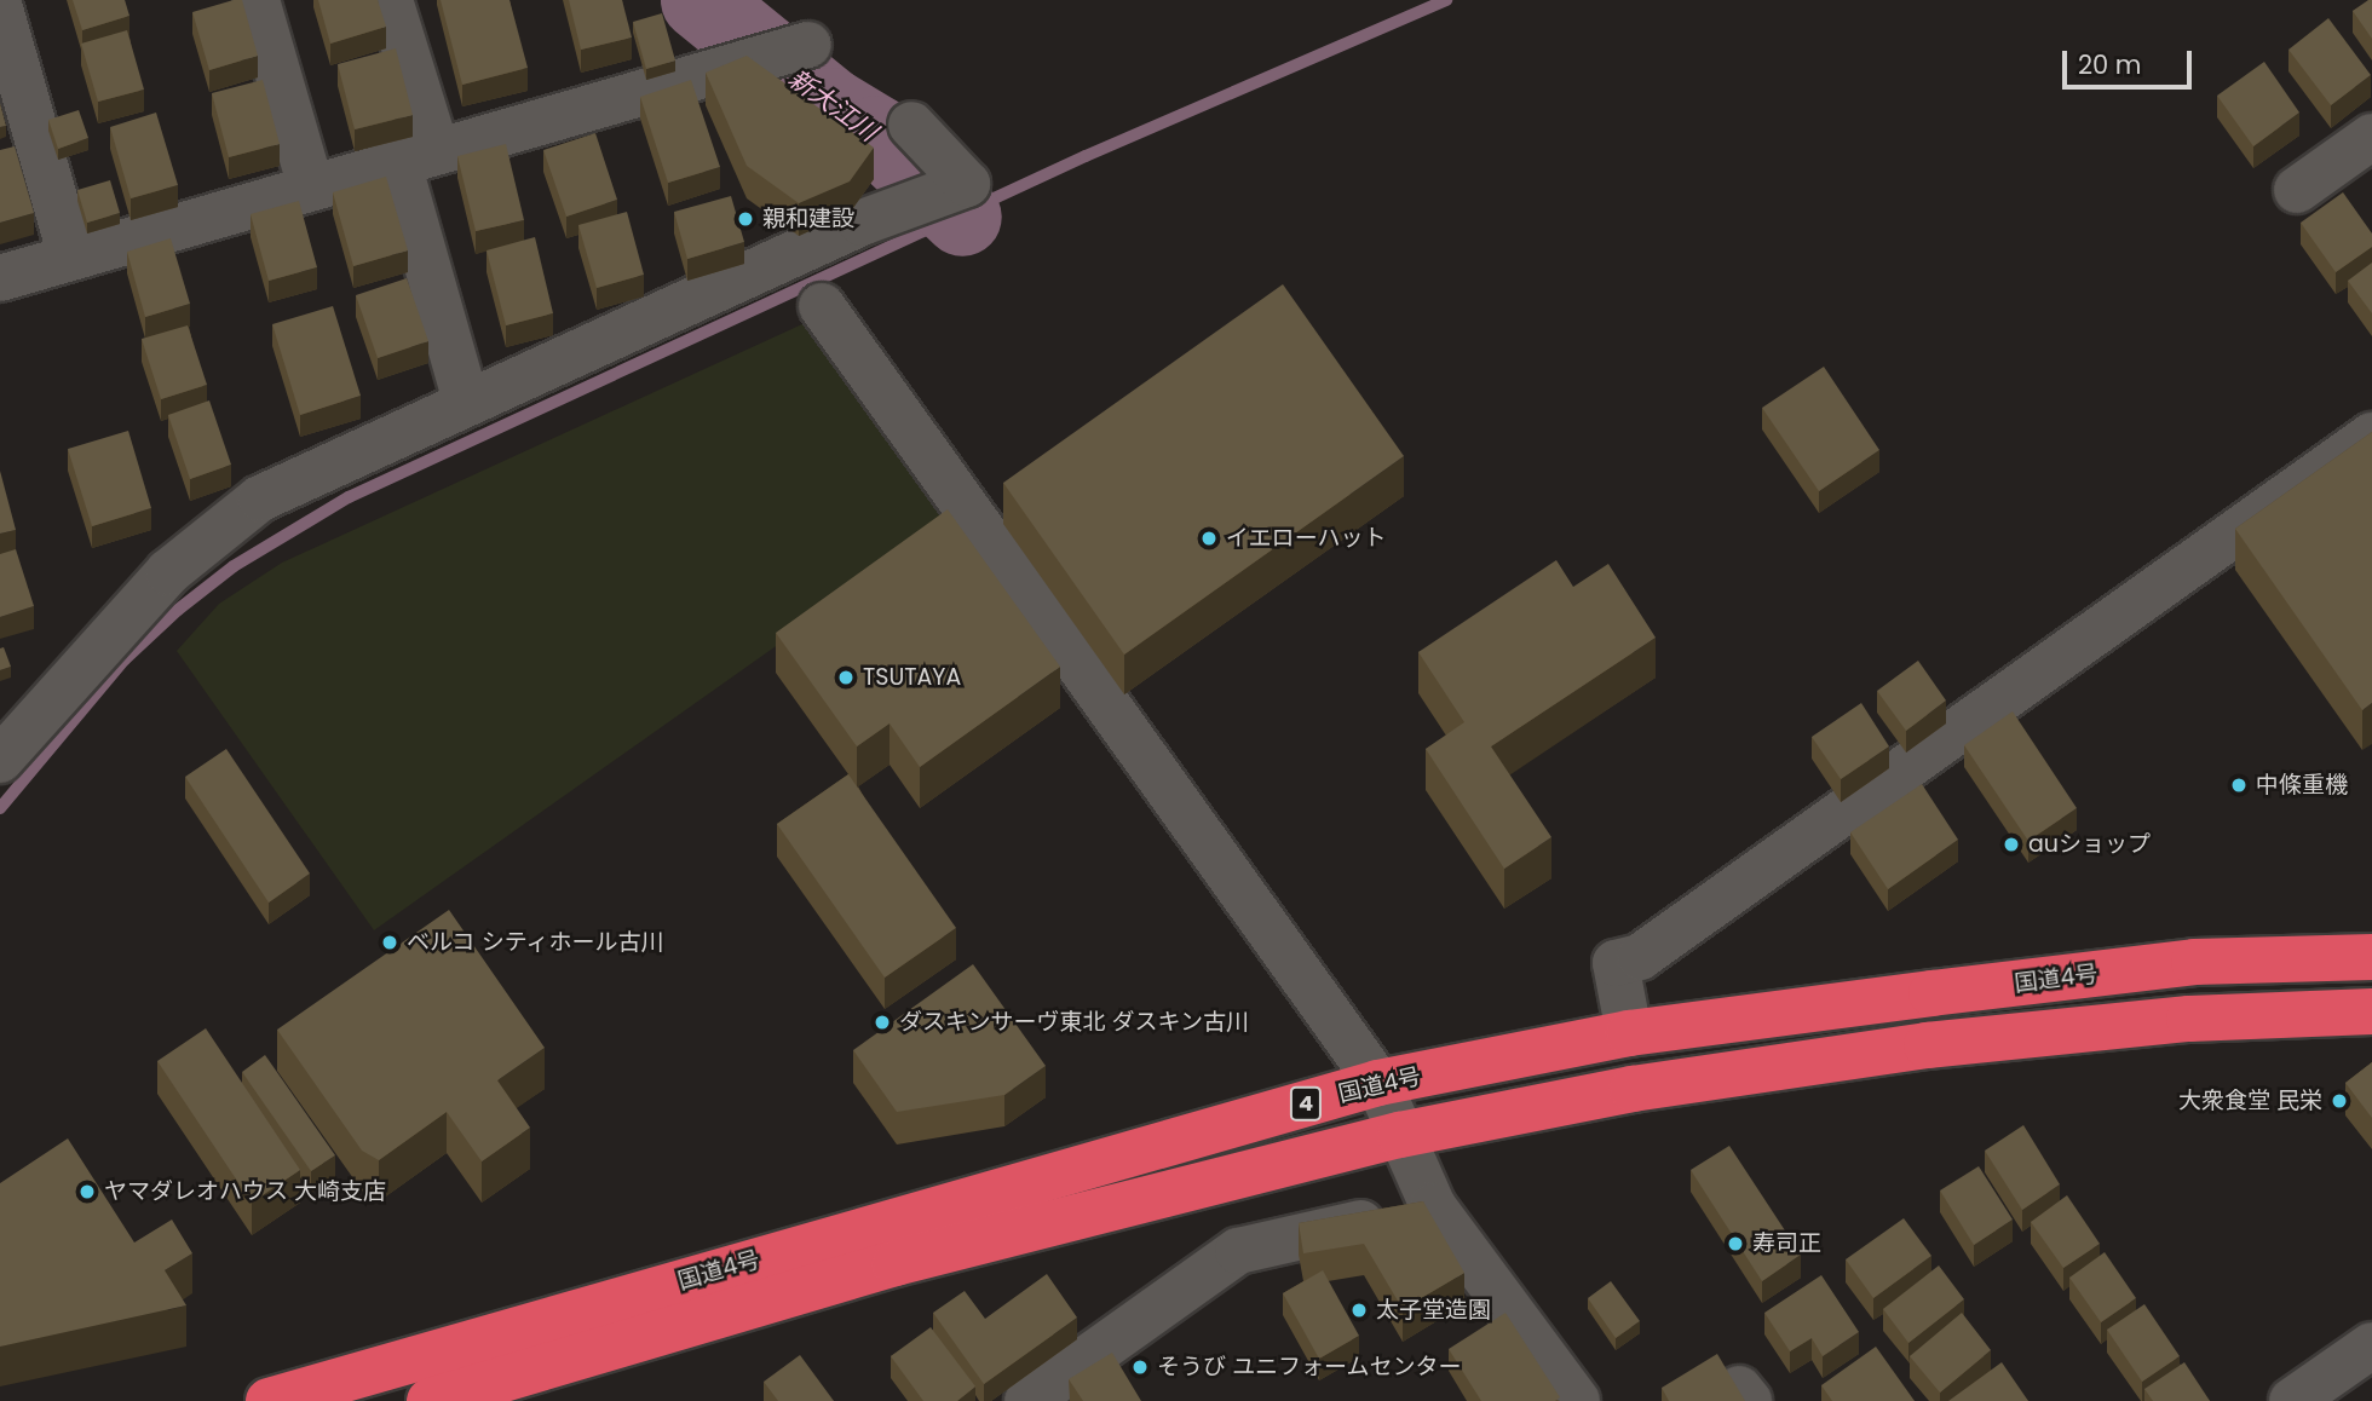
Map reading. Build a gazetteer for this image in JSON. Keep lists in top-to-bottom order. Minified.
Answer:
{"streets":{"highway":["国道4号","4"]},"water":["新大江川"],"places":["親和建設","イエローハット","TSUTAYA","中條重機","auショップ","ベルコ シティホール古川","ダスキンサーヴ東北 ダスキン古川","大衆食堂 民栄","ヤマダレオハウス 大崎支店","寿司正","太子堂造園","そうび ユニフォームセンター"],"scale_bar":"20 m"}
